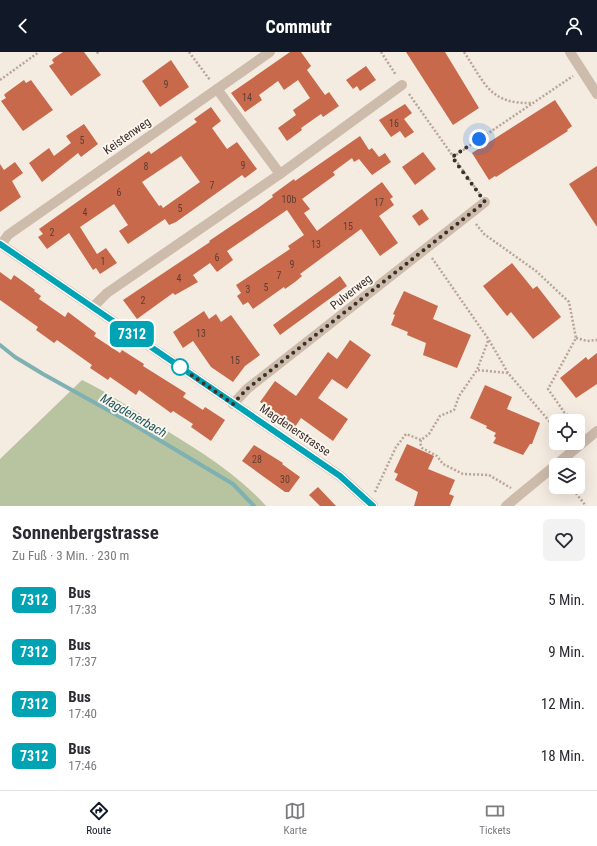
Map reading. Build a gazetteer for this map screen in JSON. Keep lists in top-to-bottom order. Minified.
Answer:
{"streets":{"street":["Keistenweg","Pulverweg","Magdenerstrasse"]},"crossings":[["Keistenweg","Magdenerstrasse"],["Pulverweg","Magdenerstrasse"]],"water":["Magdenerbach"],"lines":["bus line 7312"],"house_numbers":["9","14","16","5","9","8","7","6","10b","17","5","4","15","2","13","6","1","9","7","4","5","3","2","13","15","28","30"],"page":{"header":"Commutr","on_map":"7312","heading":["Sonnenbergstrasse","Zu Fuß · 3 Min. · 230 m"],"list":[{"mark":"7312","name":"Bus","note":"17:33","value":"5 Min."},{"mark":"7312","name":"Bus","note":"17:37","value":"9 Min."},{"mark":"7312","name":"Bus","note":"17:40","value":"12 Min."},{"mark":"7312","name":"Bus","note":"17:46","value":"18 Min."}],"tabs":["Route","Karte","Tickets"]}}
